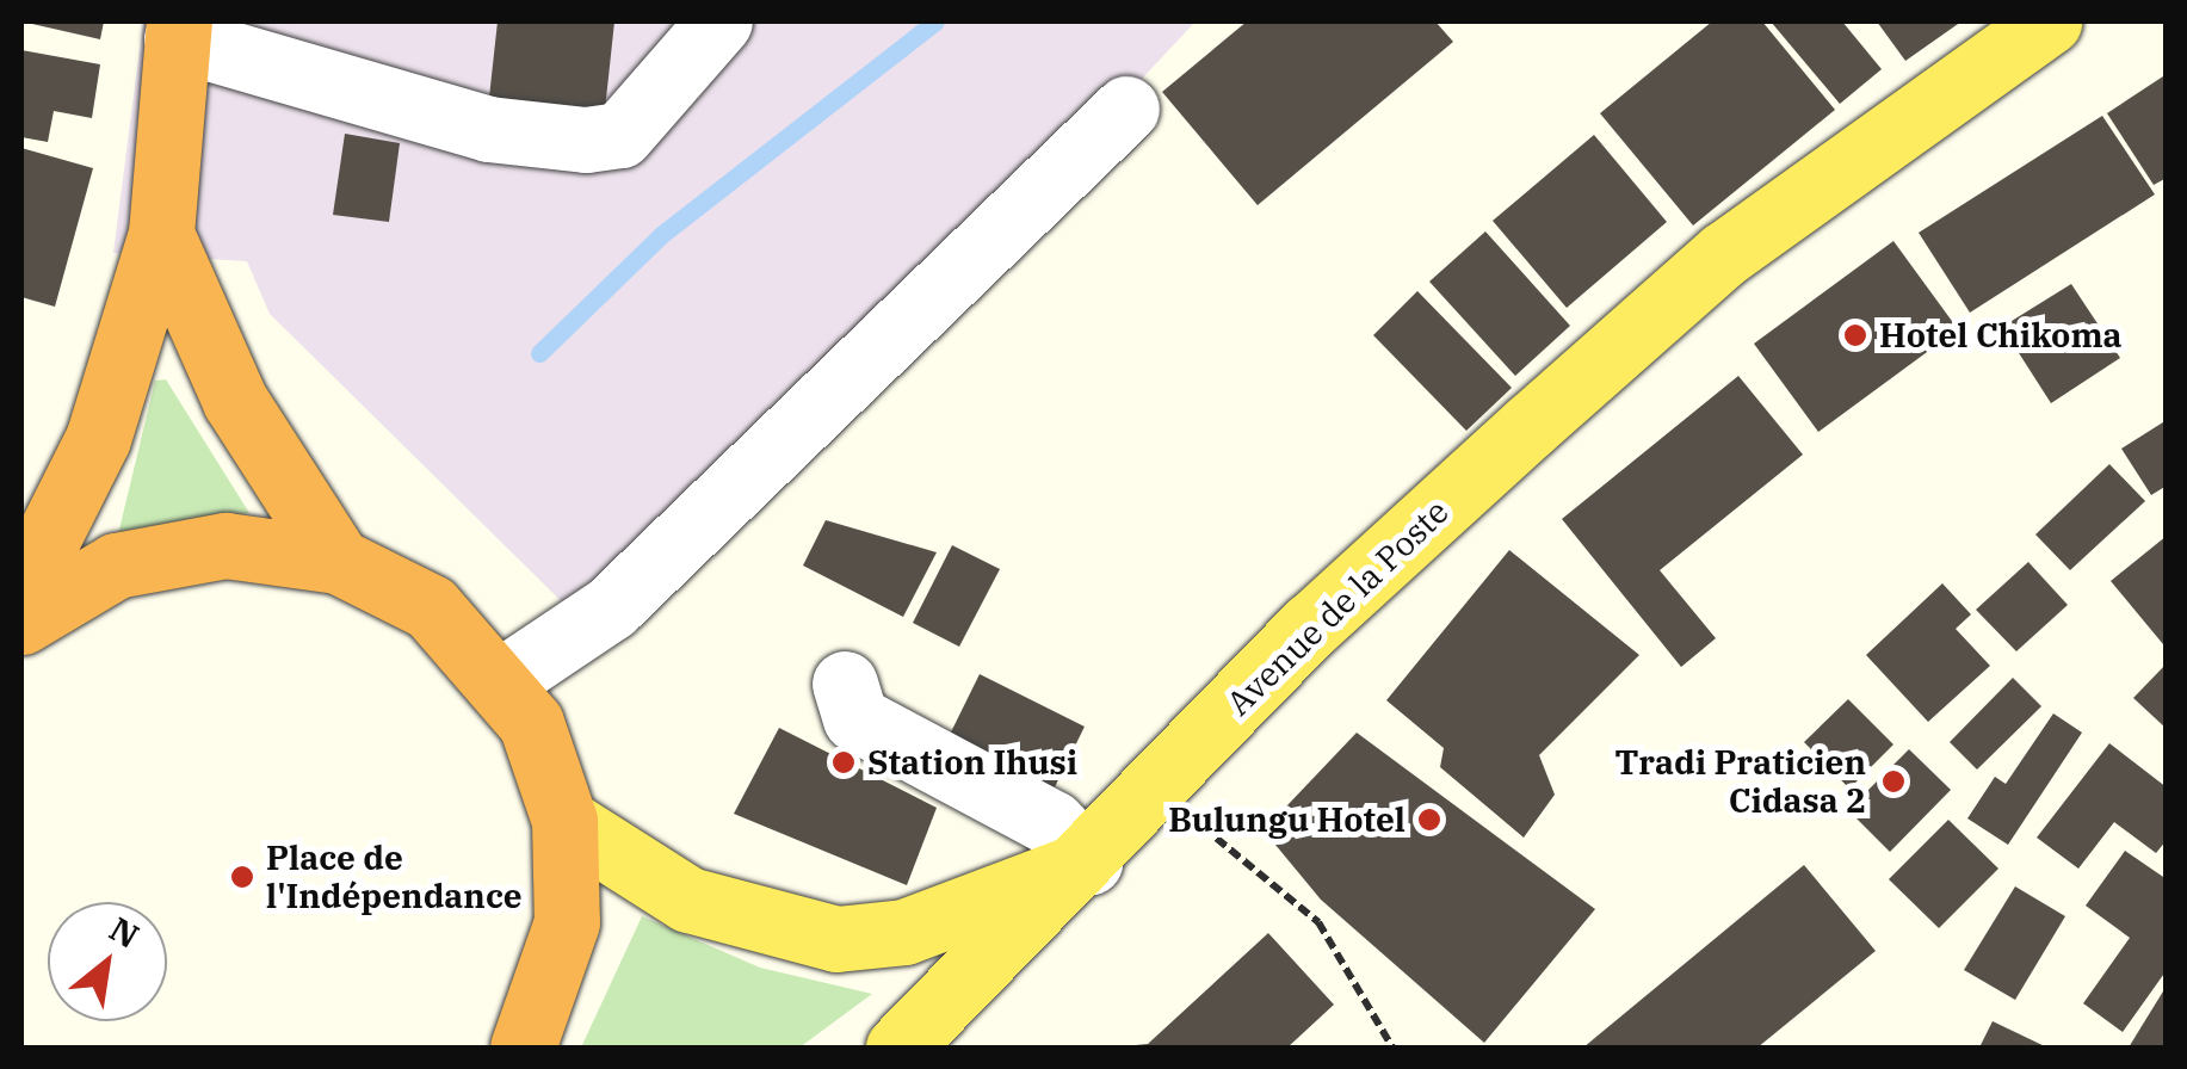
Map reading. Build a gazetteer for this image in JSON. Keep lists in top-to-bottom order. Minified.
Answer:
{"streets":{"main road":["Avenue de la Poste"]},"places":["Hotel Chikoma","Station Ihusi","Tradi Praticien Cidasa 2","Bulungu Hotel","Place de l'Indépendance"],"north":"top right"}
